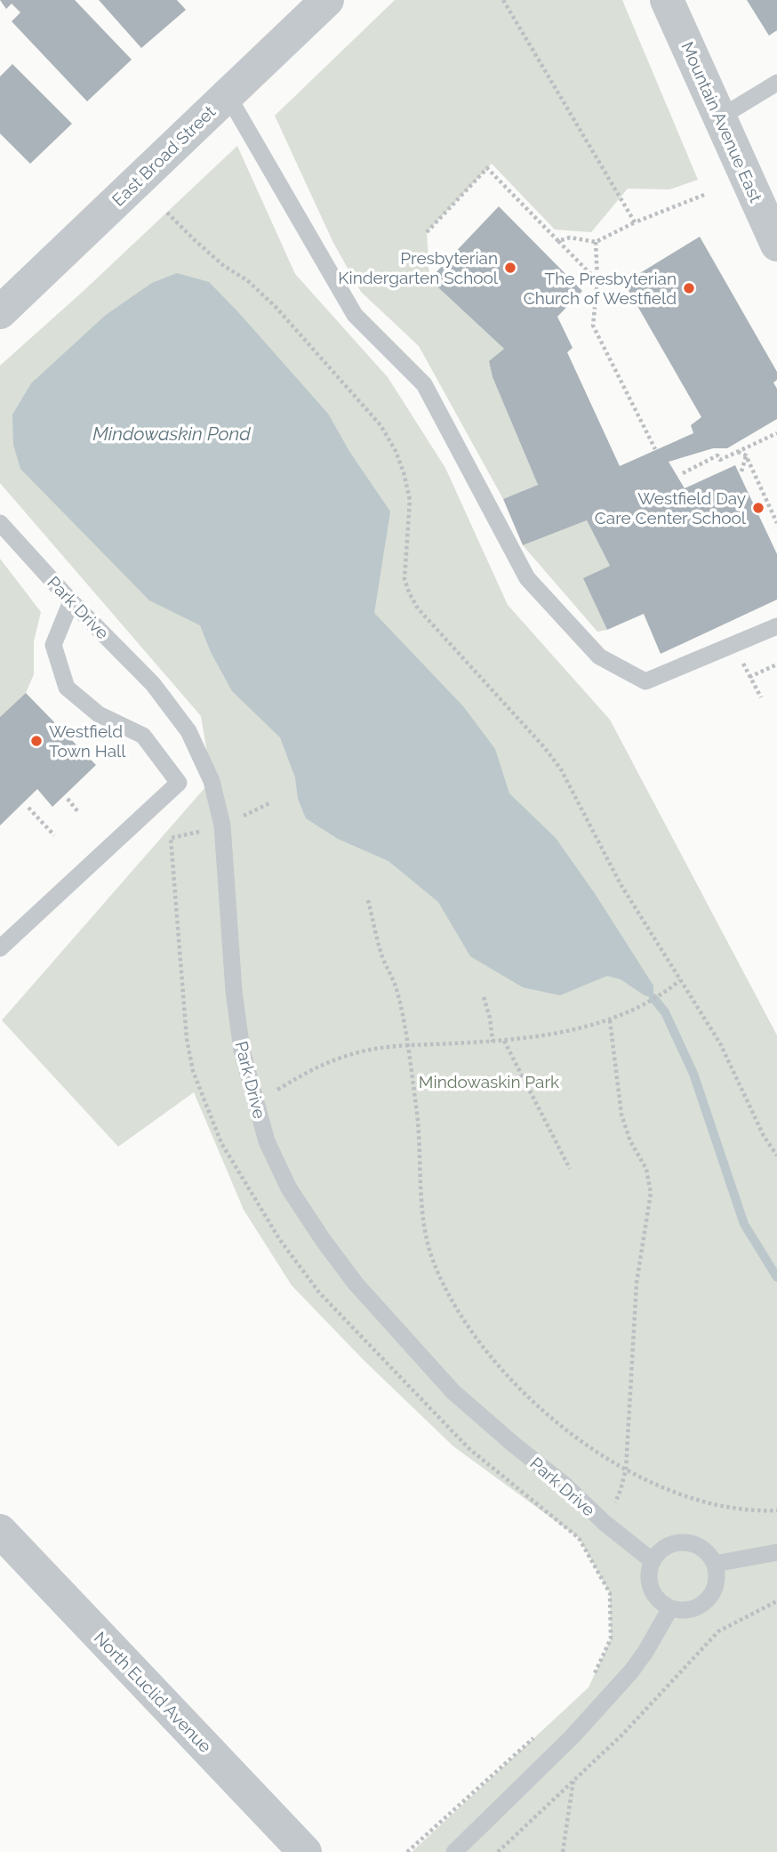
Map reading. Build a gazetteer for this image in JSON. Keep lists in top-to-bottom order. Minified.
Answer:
{"streets":{"street":["Mountain Avenue East","East Broad Street","North Euclid Avenue"],"lane":["Park Drive"]},"water":["Mindowaskin Pond"],"parks":["Mindowaskin Park"],"places":["Presbyterian Kindergarten School","The Presbyterian Church of Westfield","Westfield Day Care Center School","Westfield Town Hall"]}
